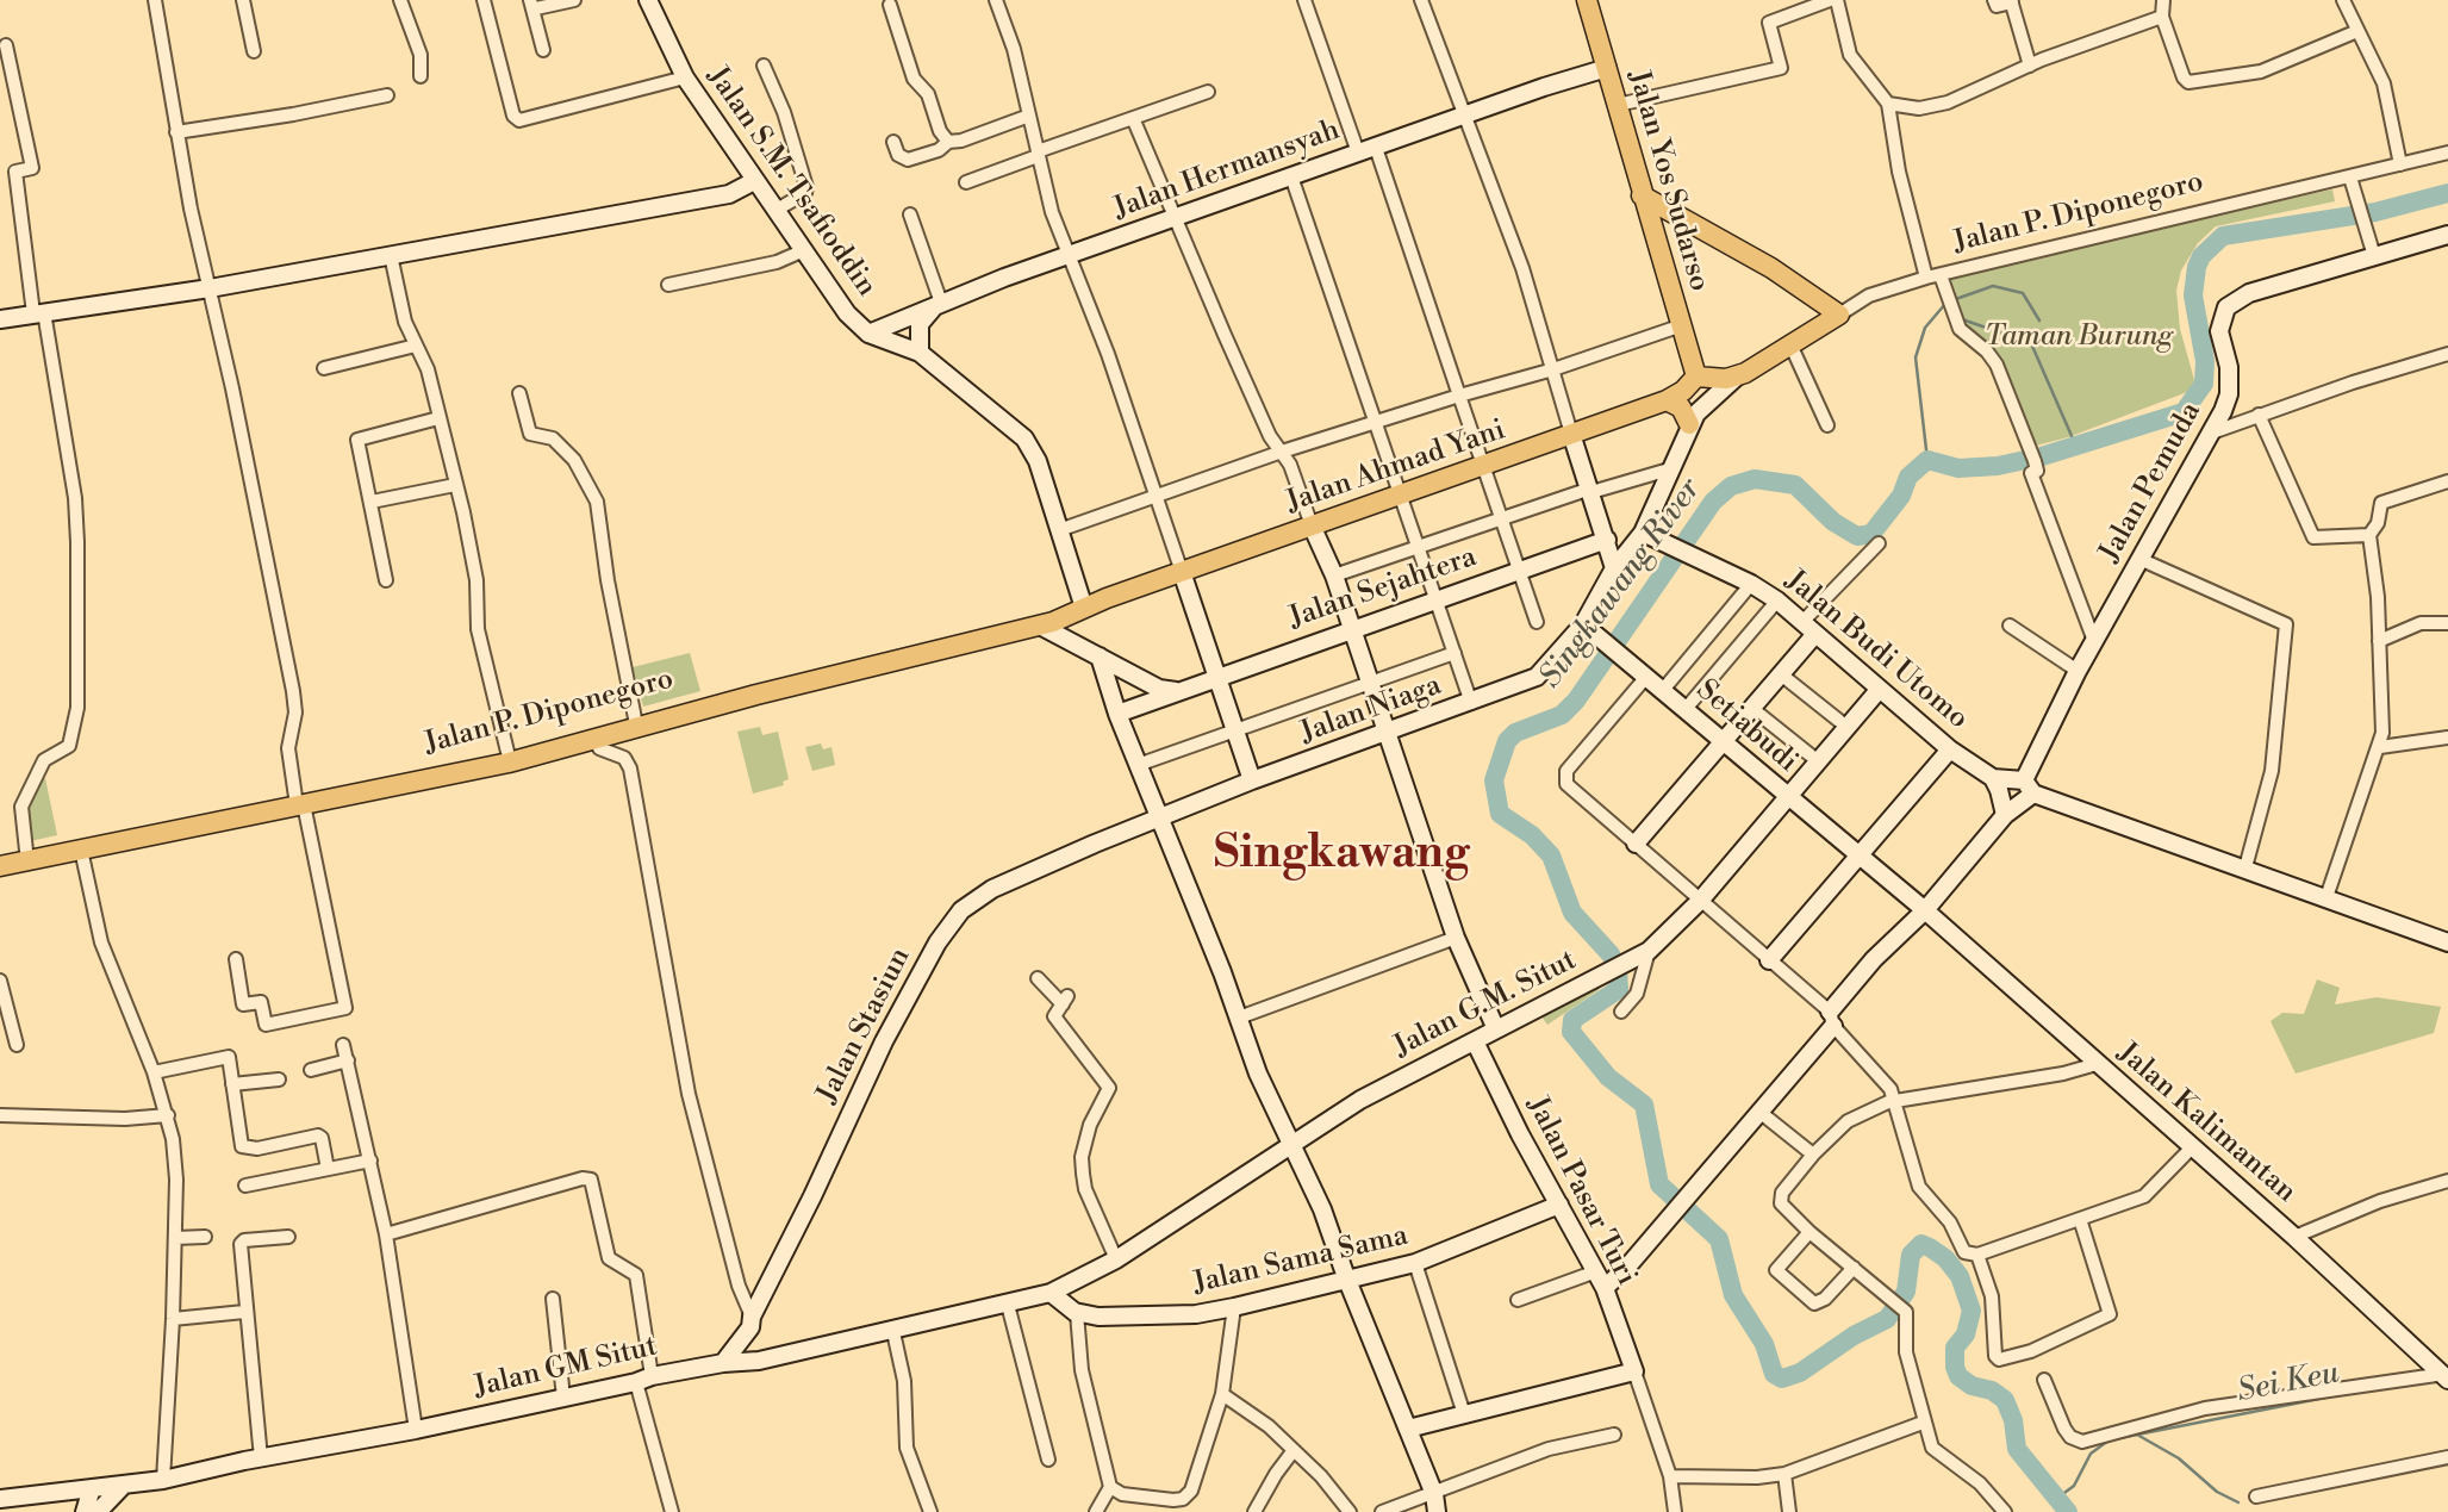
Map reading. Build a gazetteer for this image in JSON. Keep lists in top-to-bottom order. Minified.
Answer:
{"streets":{"main road":["Jalan Yos Sudarso","Jalan P. Diponegoro","Jalan Ahmad Yani"],"street":["Jalan Hermansyah","Jalan S.M. Tsafioddin","Jalan Pemuda","Jalan Sejahtera","Jalan Budi Utomo","Jalan Niaga","Setiabudi","Jalan G.M. Situt","Jalan Stasiun","Jalan Kalimantan","Jalan Pasar Turi","Jalan Sama Sama","Jalan GM Situt"]},"crossings":[["Jalan Hermansyah","Jalan Yos Sudarso"],["Jalan Hermansyah","Jalan S.M. Tsafioddin"],["Jalan Yos Sudarso","Jalan Ahmad Yani"],["Jalan S.M. Tsafioddin","Jalan P. Diponegoro"],["Jalan P. Diponegoro","Jalan Ahmad Yani"],["Jalan Budi Utomo","Jalan G.M. Situt"],["Jalan Niaga","Setiabudi"],["Jalan Niaga","Jalan Stasiun"],["Setiabudi","Jalan G.M. Situt"],["Setiabudi","Jalan Kalimantan"],["Jalan G.M. Situt","Jalan Pasar Turi"],["Jalan G.M. Situt","Jalan GM Situt"],["Jalan Stasiun","Jalan GM Situt"],["Jalan Pasar Turi","Jalan Sama Sama"]],"districts":["Singkawang"],"water":["Singkawang River","Sei Keu"],"parks":["Taman Burung"]}
